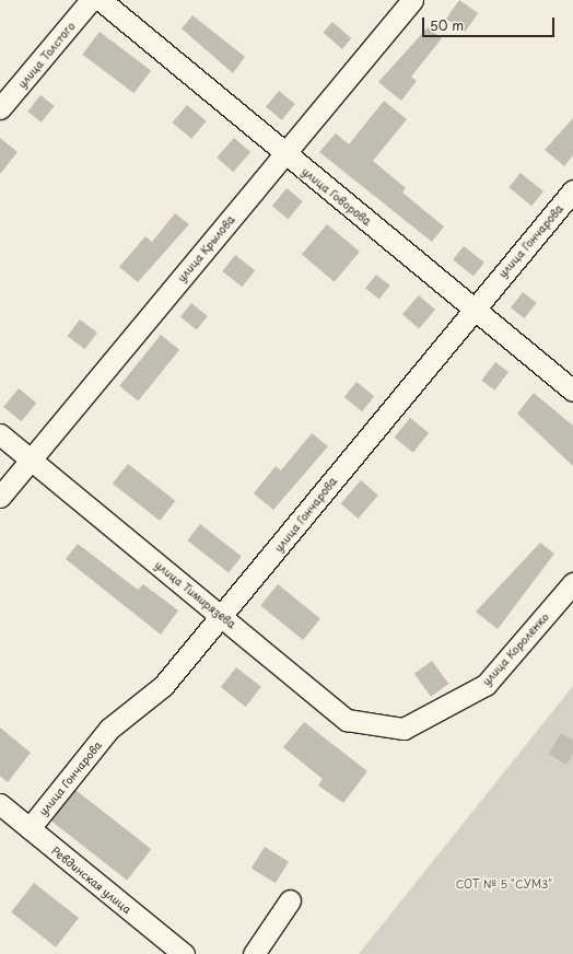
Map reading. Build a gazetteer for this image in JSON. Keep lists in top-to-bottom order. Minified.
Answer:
{"streets":{"street":["улица Толстого","улица Говорова","улица Гончарова","улица Крылова","улица Тимирязева","улица Короленко","Ревдинская улица"]},"crossings":[["улица Говорова","улица Гончарова"],["улица Говорова","улица Крылова"],["улица Гончарова","улица Тимирязева"],["улица Гончарова","Ревдинская улица"],["улица Крылова","улица Тимирязева"],["улица Тимирязева","улица Короленко"]],"parks":["СОТ № 5 \"СУМЗ\""],"scale_bar":"50 m"}
